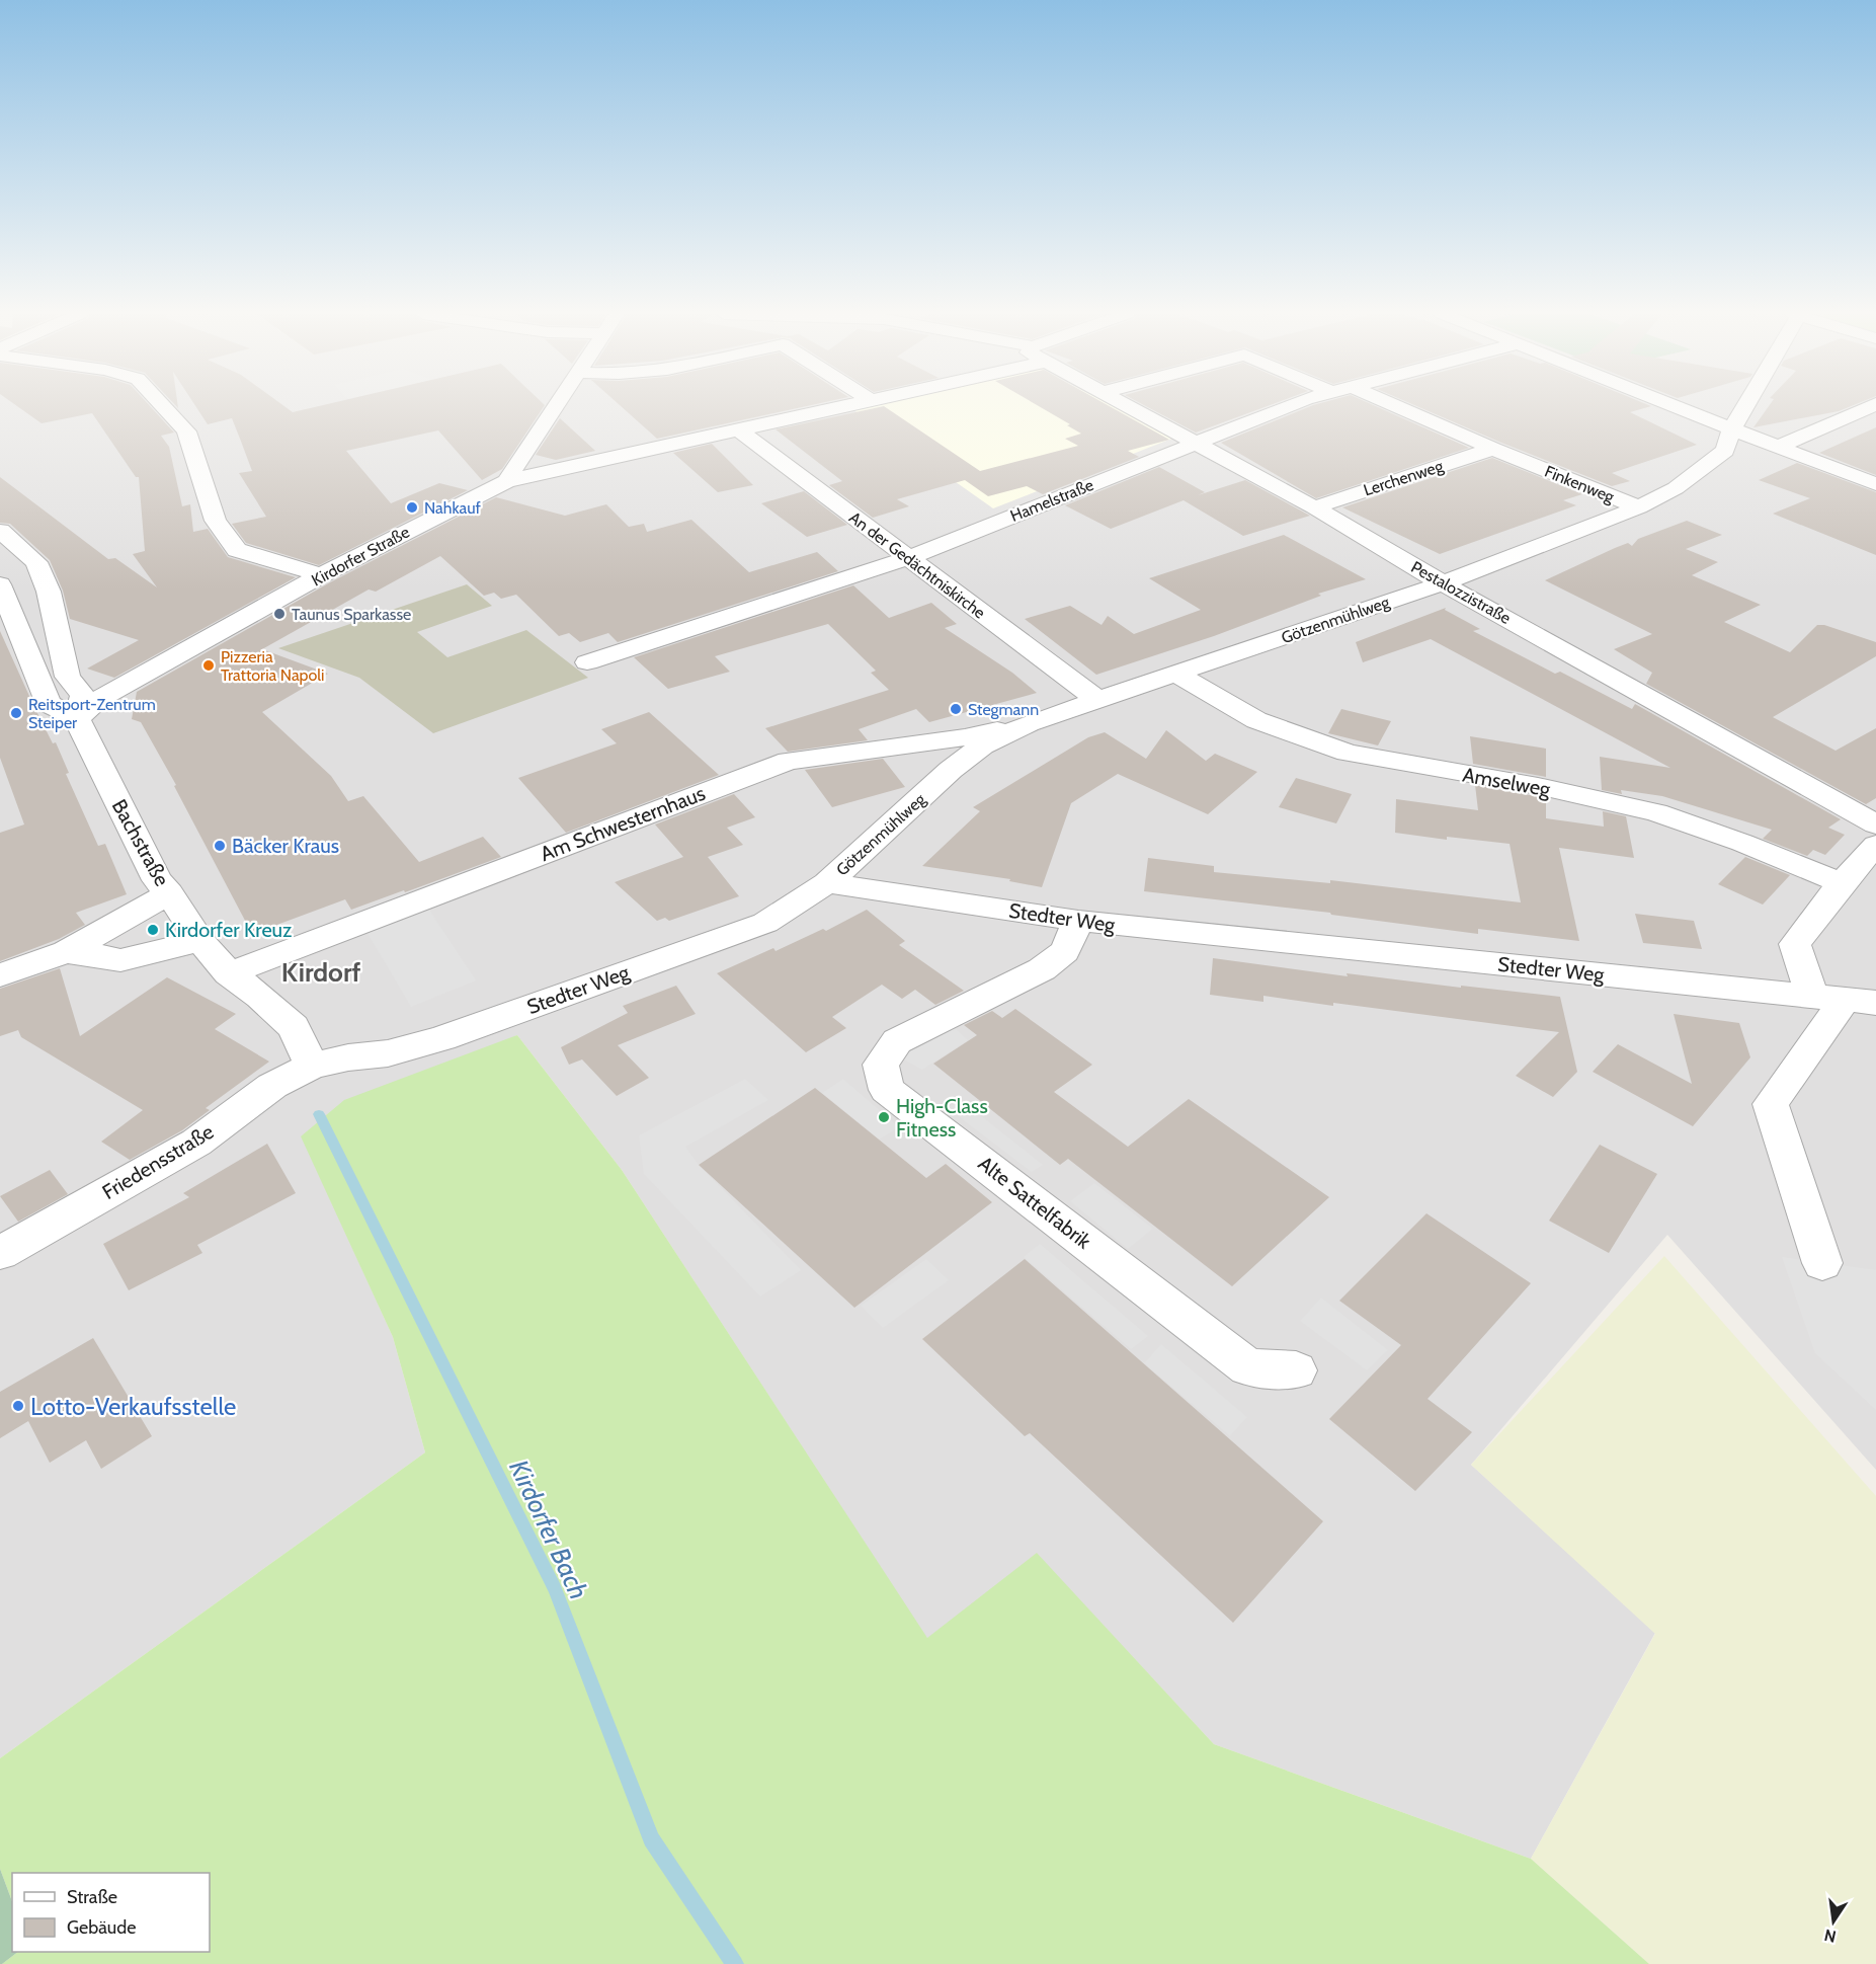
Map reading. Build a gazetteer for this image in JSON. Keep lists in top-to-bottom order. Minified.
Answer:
{"streets":{"street":["Lerchenweg","Finkenweg","Hamelstraße","Kirdorfer Straße","An der Gedächtniskirche","Pestalozzistraße","Götzenmühlweg","Amselweg","Am Schwesternhaus","Bachstraße","Stedter Weg","Friedensstraße","Alte Sattelfabrik"]},"crossings":[["Lerchenweg","Finkenweg"],["Lerchenweg","Pestalozzistraße"],["Finkenweg","Götzenmühlweg"],["Hamelstraße","An der Gedächtniskirche"],["Hamelstraße","Pestalozzistraße"],["Kirdorfer Straße","Bachstraße"],["An der Gedächtniskirche","Götzenmühlweg"],["Pestalozzistraße","Götzenmühlweg"],["Götzenmühlweg","Amselweg"],["Götzenmühlweg","Am Schwesternhaus"],["Götzenmühlweg","Stedter Weg"],["Am Schwesternhaus","Bachstraße"],["Bachstraße","Stedter Weg"],["Bachstraße","Friedensstraße"],["Stedter Weg","Friedensstraße"],["Stedter Weg","Alte Sattelfabrik"]],"districts":["Kirdorf"],"water":["Kirdorfer Bach"],"places":["Nahkauf","Taunus Sparkasse","Pizzeria Trattoria Napoli","Stegmann","Reitsport-Zentrum Steiper","Bäcker Kraus","Kirdorfer Kreuz","High-Class Fitness","Lotto-Verkaufsstelle"],"legend":["Straße","Gebäude"],"north":"bottom"}
